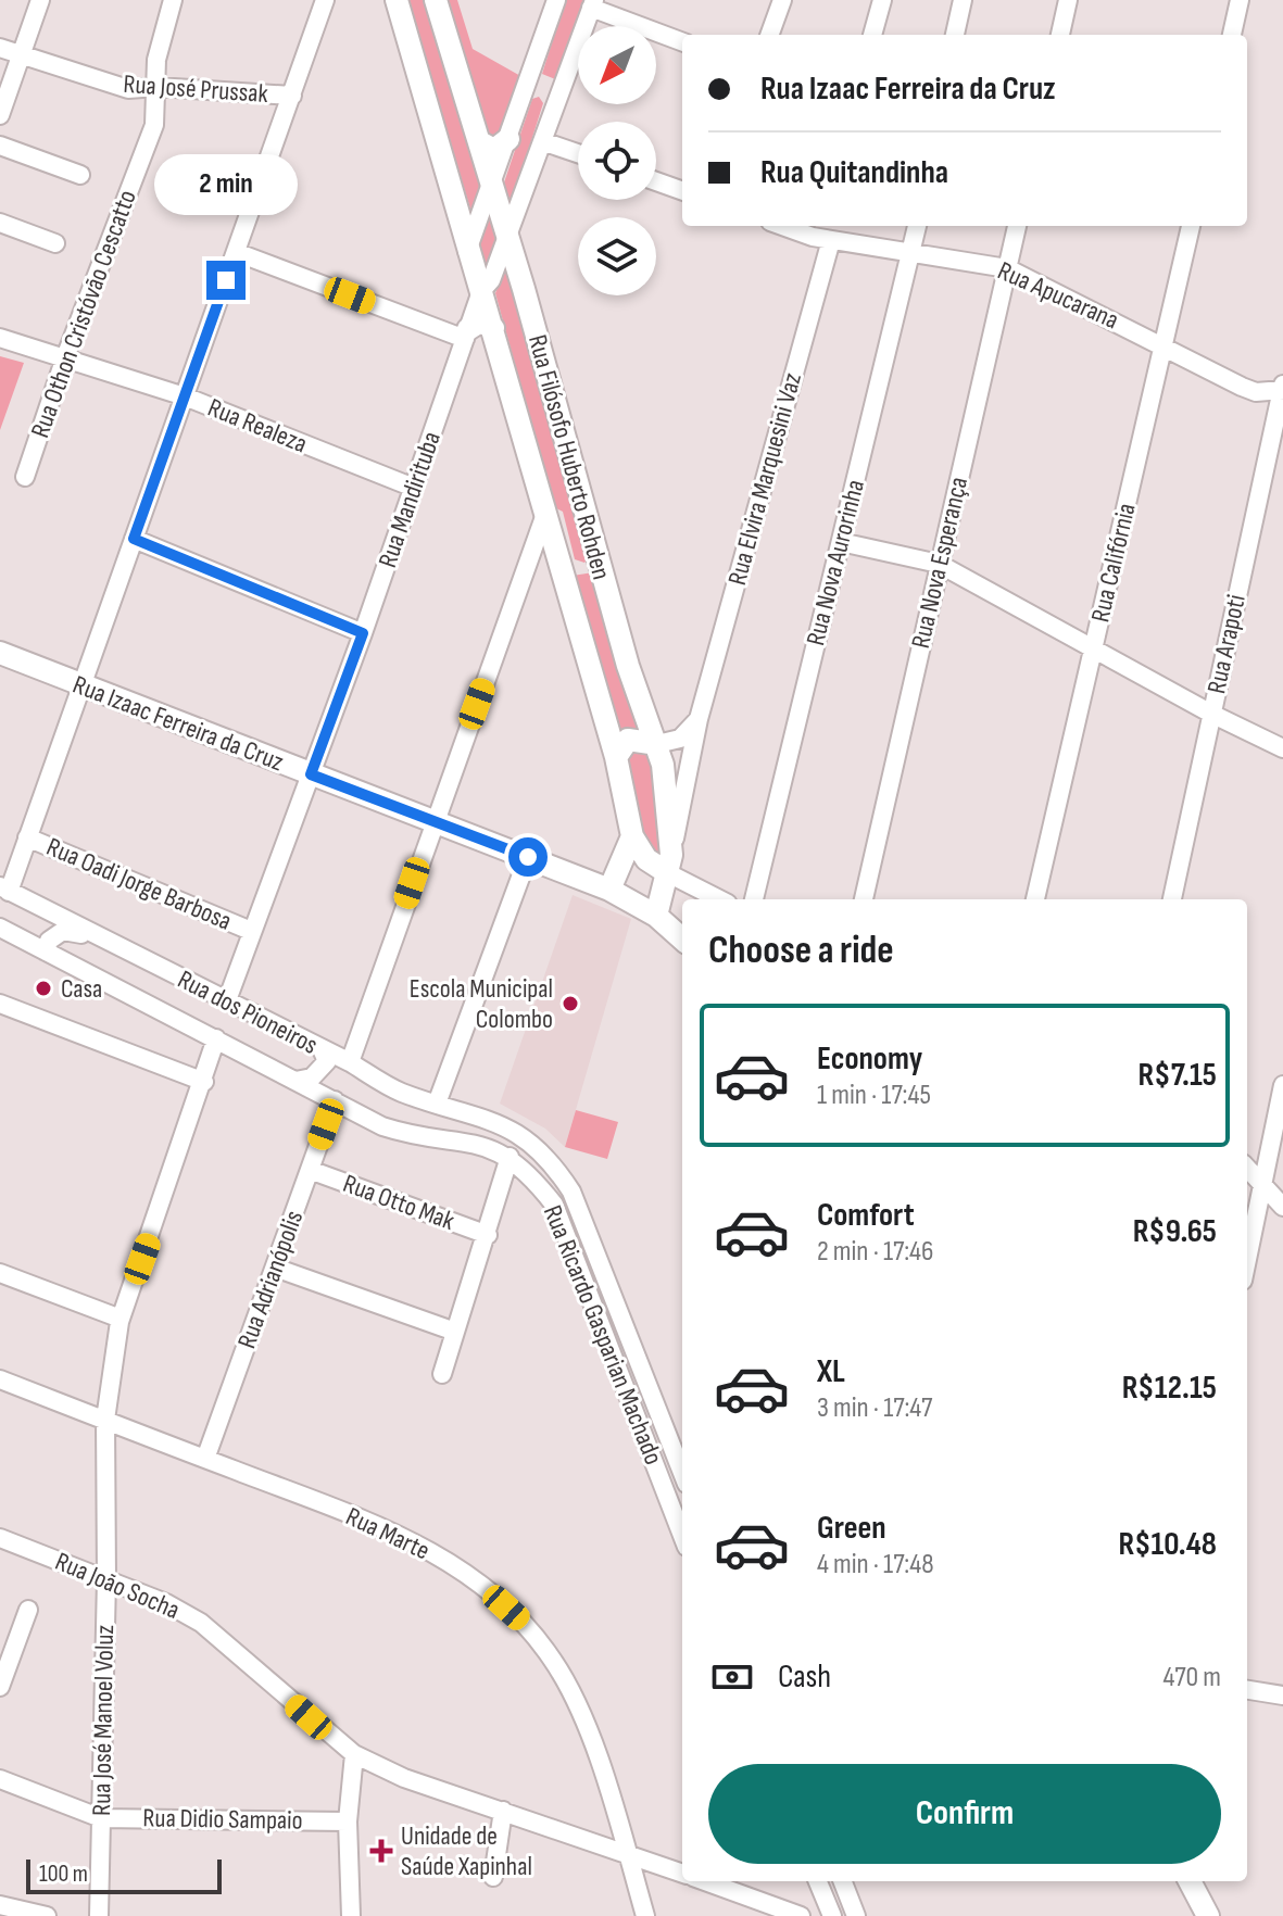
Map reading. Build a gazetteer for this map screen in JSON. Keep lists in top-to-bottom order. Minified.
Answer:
{"streets":{"main road":["Rua Filósofo Huberto Rohden","Rua Izaac Ferreira da Cruz"],"street":["Rua José Prussak","Rua Apucarana","Rua Othon Cristóvão Cescatto","Rua Realeza","Rua Elvira Marquesini Vaz","Rua Mandirituba","Rua Nova Aurorinha","Rua Nova Esperança","Rua Califórnia","Rua Arapoti","Rua Oadi Jorge Barbosa","Rua dos Pioneiros","Rua Otto Mak","Rua Adrianópolis","Rua Ricardo Gasparian Machado","Rua Marte","Rua João Socha","Rua José Manoel Voluz","Rua Didio Sampaio"]},"crossings":[["Rua José Prussak","Rua Othon Cristóvão Cescatto"],["Rua Apucarana","Rua Elvira Marquesini Vaz"],["Rua Apucarana","Rua Nova Aurorinha"],["Rua Apucarana","Rua Nova Esperança"],["Rua Apucarana","Rua Califórnia"],["Rua Apucarana","Rua Arapoti"],["Rua Othon Cristóvão Cescatto","Rua Realeza"],["Rua Realeza","Rua Mandirituba"],["Rua Filósofo Huberto Rohden","Rua Elvira Marquesini Vaz"],["Rua Filósofo Huberto Rohden","Rua Mandirituba"],["Rua Filósofo Huberto Rohden","Rua Izaac Ferreira da Cruz"],["Rua Mandirituba","Rua Izaac Ferreira da Cruz"],["Rua Mandirituba","Rua Oadi Jorge Barbosa"],["Rua Mandirituba","Rua dos Pioneiros"],["Rua dos Pioneiros","Rua Adrianópolis"],["Rua dos Pioneiros","Rua Ricardo Gasparian Machado"],["Rua Otto Mak","Rua Adrianópolis"],["Rua Adrianópolis","Rua Marte"],["Rua Marte","Rua João Socha"],["Rua Marte","Rua José Manoel Voluz"],["Rua João Socha","Rua José Manoel Voluz"],["Rua José Manoel Voluz","Rua Didio Sampaio"]],"places":{"other":["Casa","Escola Municipal Colombo"],"health":["Unidade de Saúde Xapinhal"]},"scale_bar":"100 m","north":"bottom left","page":{"banner":["Rua Izaac Ferreira da Cruz","Rua Quitandinha"],"bubble":"2 min","heading":"Choose a ride","list":[{"name":"Economy","note":"1 min · 17:45","value":"R$7.15"},{"name":"Comfort","note":"2 min · 17:46","value":"R$9.65"},{"name":"XL","note":"3 min · 17:47","value":"R$12.15"},{"name":"Green","note":"4 min · 17:48","value":"R$10.48"}],"pay":["Cash","470 m"],"buttons":"Confirm","scale":"100 m"}}
